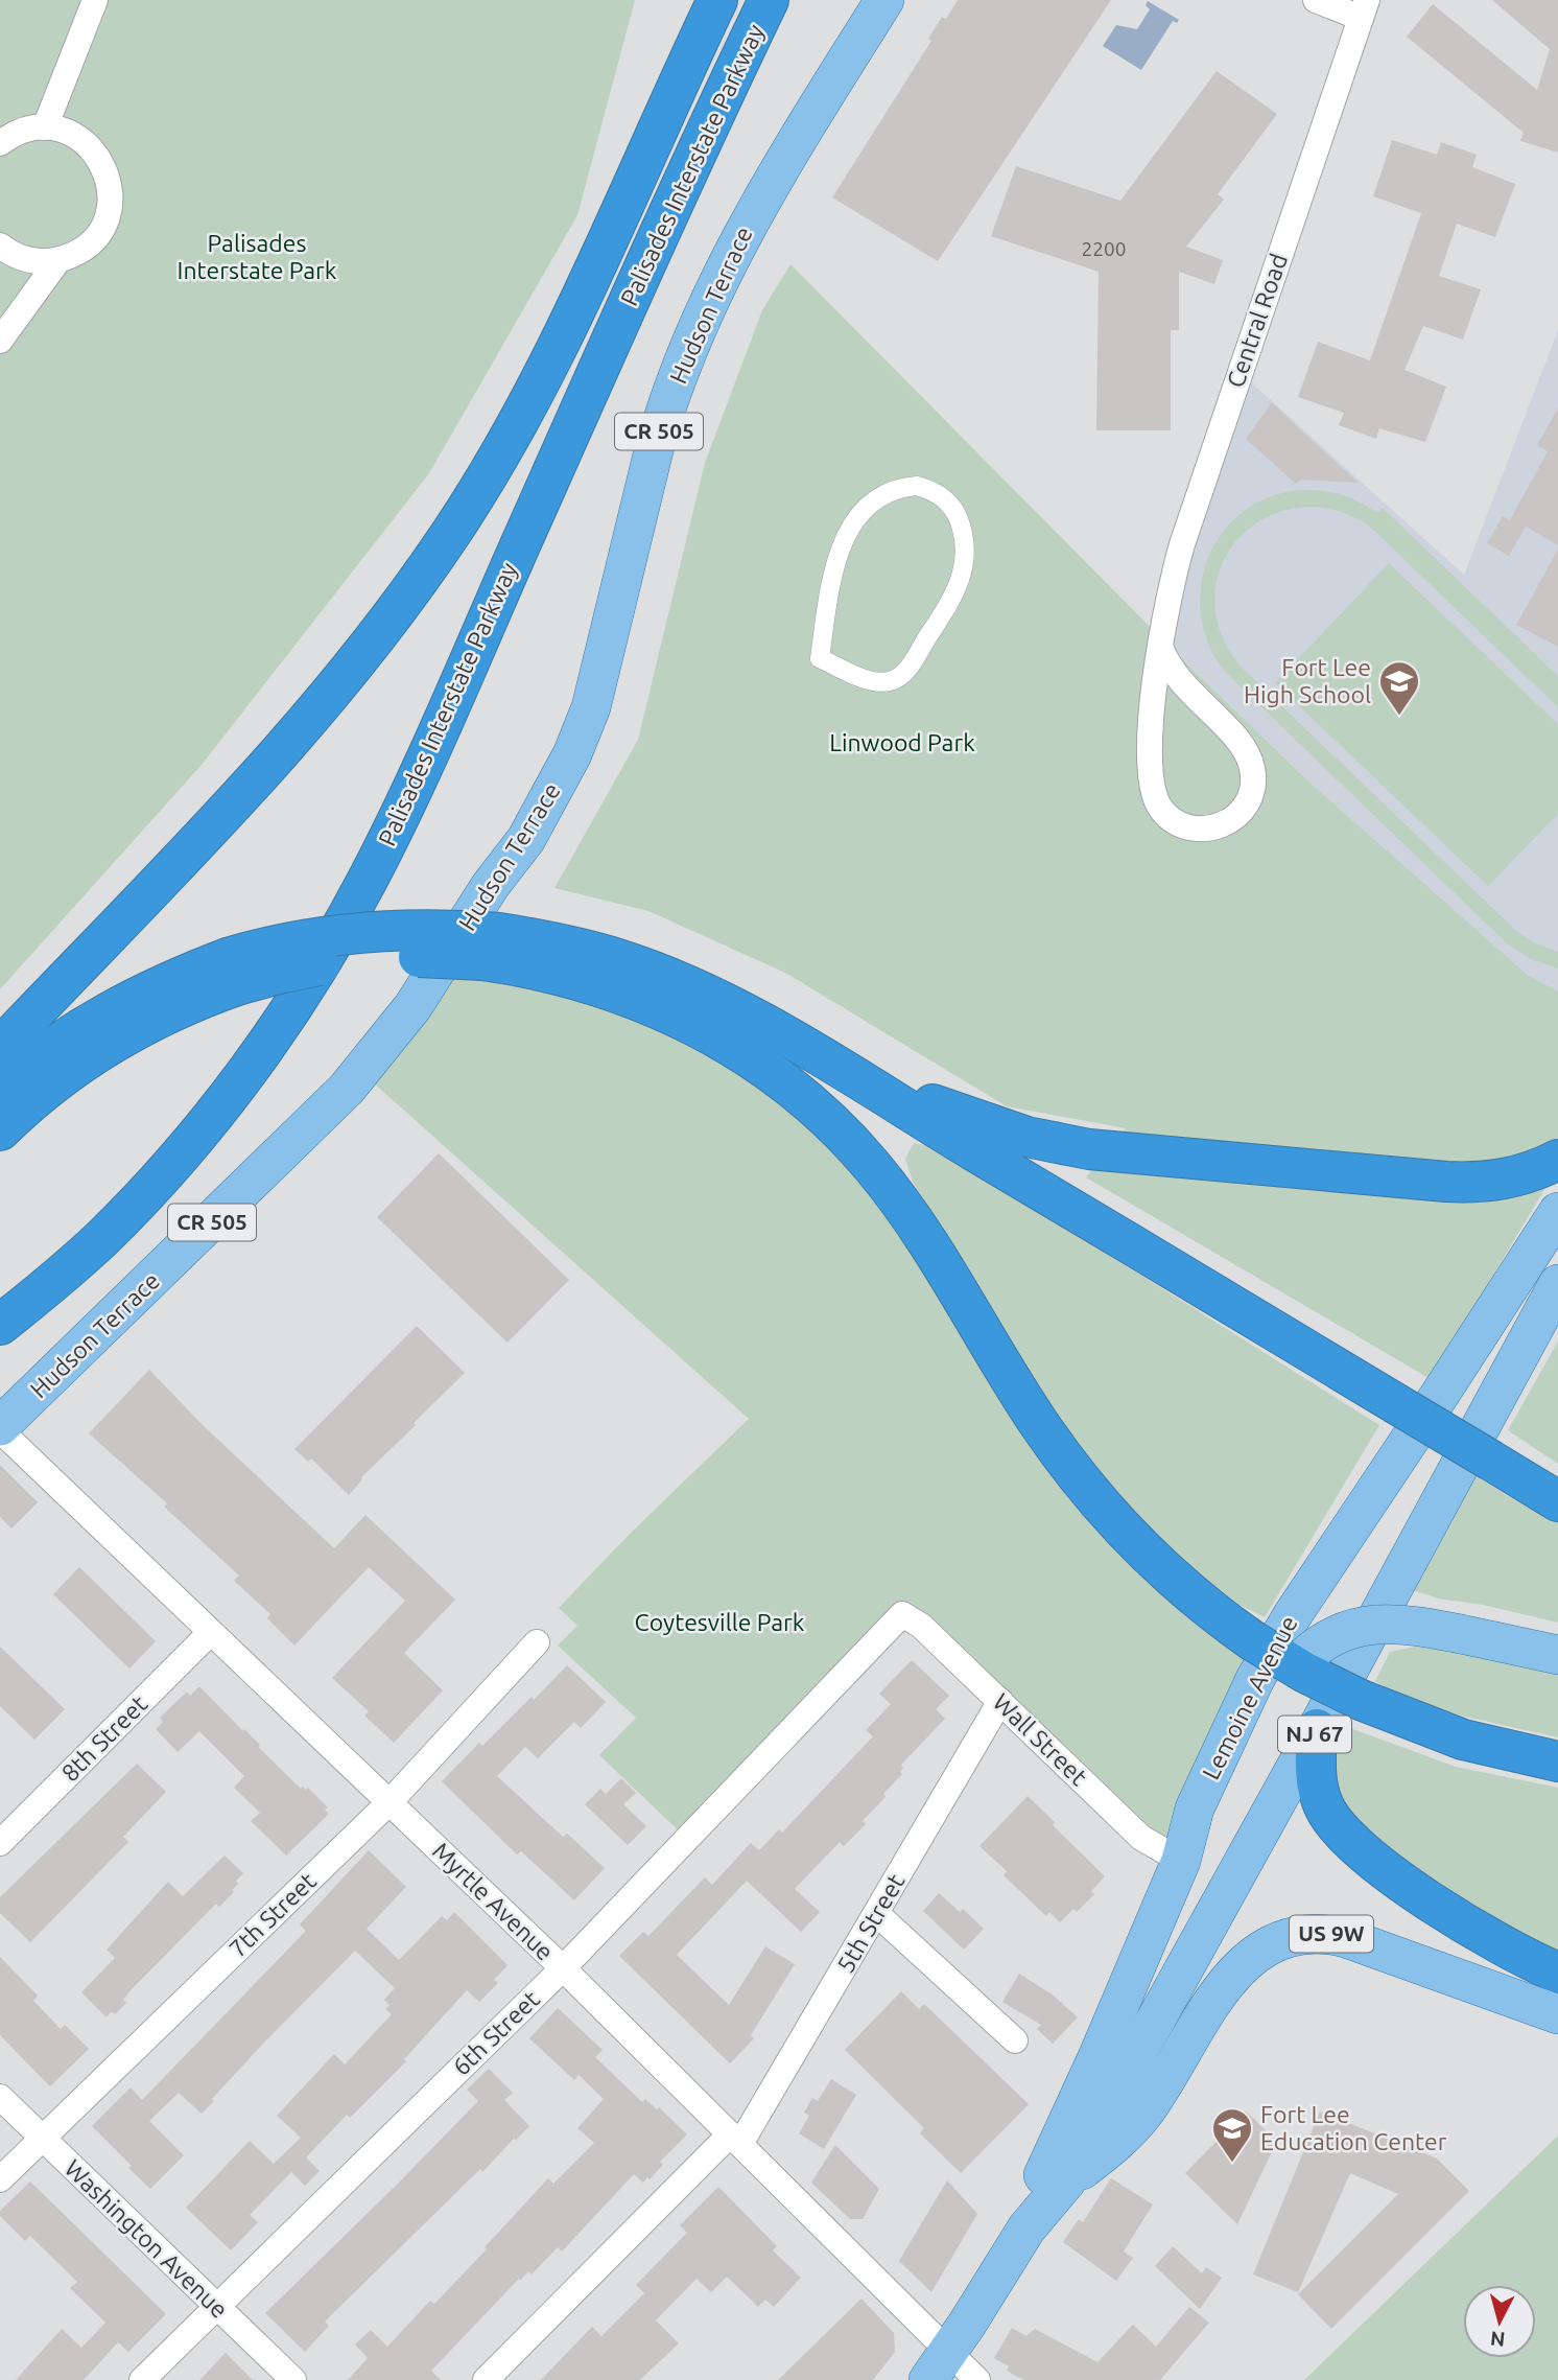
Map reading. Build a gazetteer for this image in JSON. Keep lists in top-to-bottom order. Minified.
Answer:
{"streets":{"highway":["Palisades Interstate Parkway"],"main road":["Hudson Terrace","CR 505","Lemoine Avenue","NJ 67","US 9W"],"street":["Central Road","8th Street","Wall Street","Myrtle Avenue","7th Street","5th Street","6th Street","Washington Avenue"]},"crossings":[["Hudson Terrace","Myrtle Avenue"],["Lemoine Avenue","Wall Street"],["Lemoine Avenue","Myrtle Avenue"],["Lemoine Avenue","US 9W"],["8th Street","Myrtle Avenue"],["Wall Street","5th Street"],["Wall Street","US 9W"],["Wall Street","6th Street"],["Myrtle Avenue","7th Street"],["Myrtle Avenue","5th Street"],["Myrtle Avenue","6th Street"],["7th Street","Washington Avenue"],["6th Street","Washington Avenue"]],"parks":["Palisades Interstate Park","Linwood Park","Coytesville Park"],"places":{"school or university":["Fort Lee High School","Fort Lee Education Center"]},"house_numbers":["2200"],"north":"bottom"}
